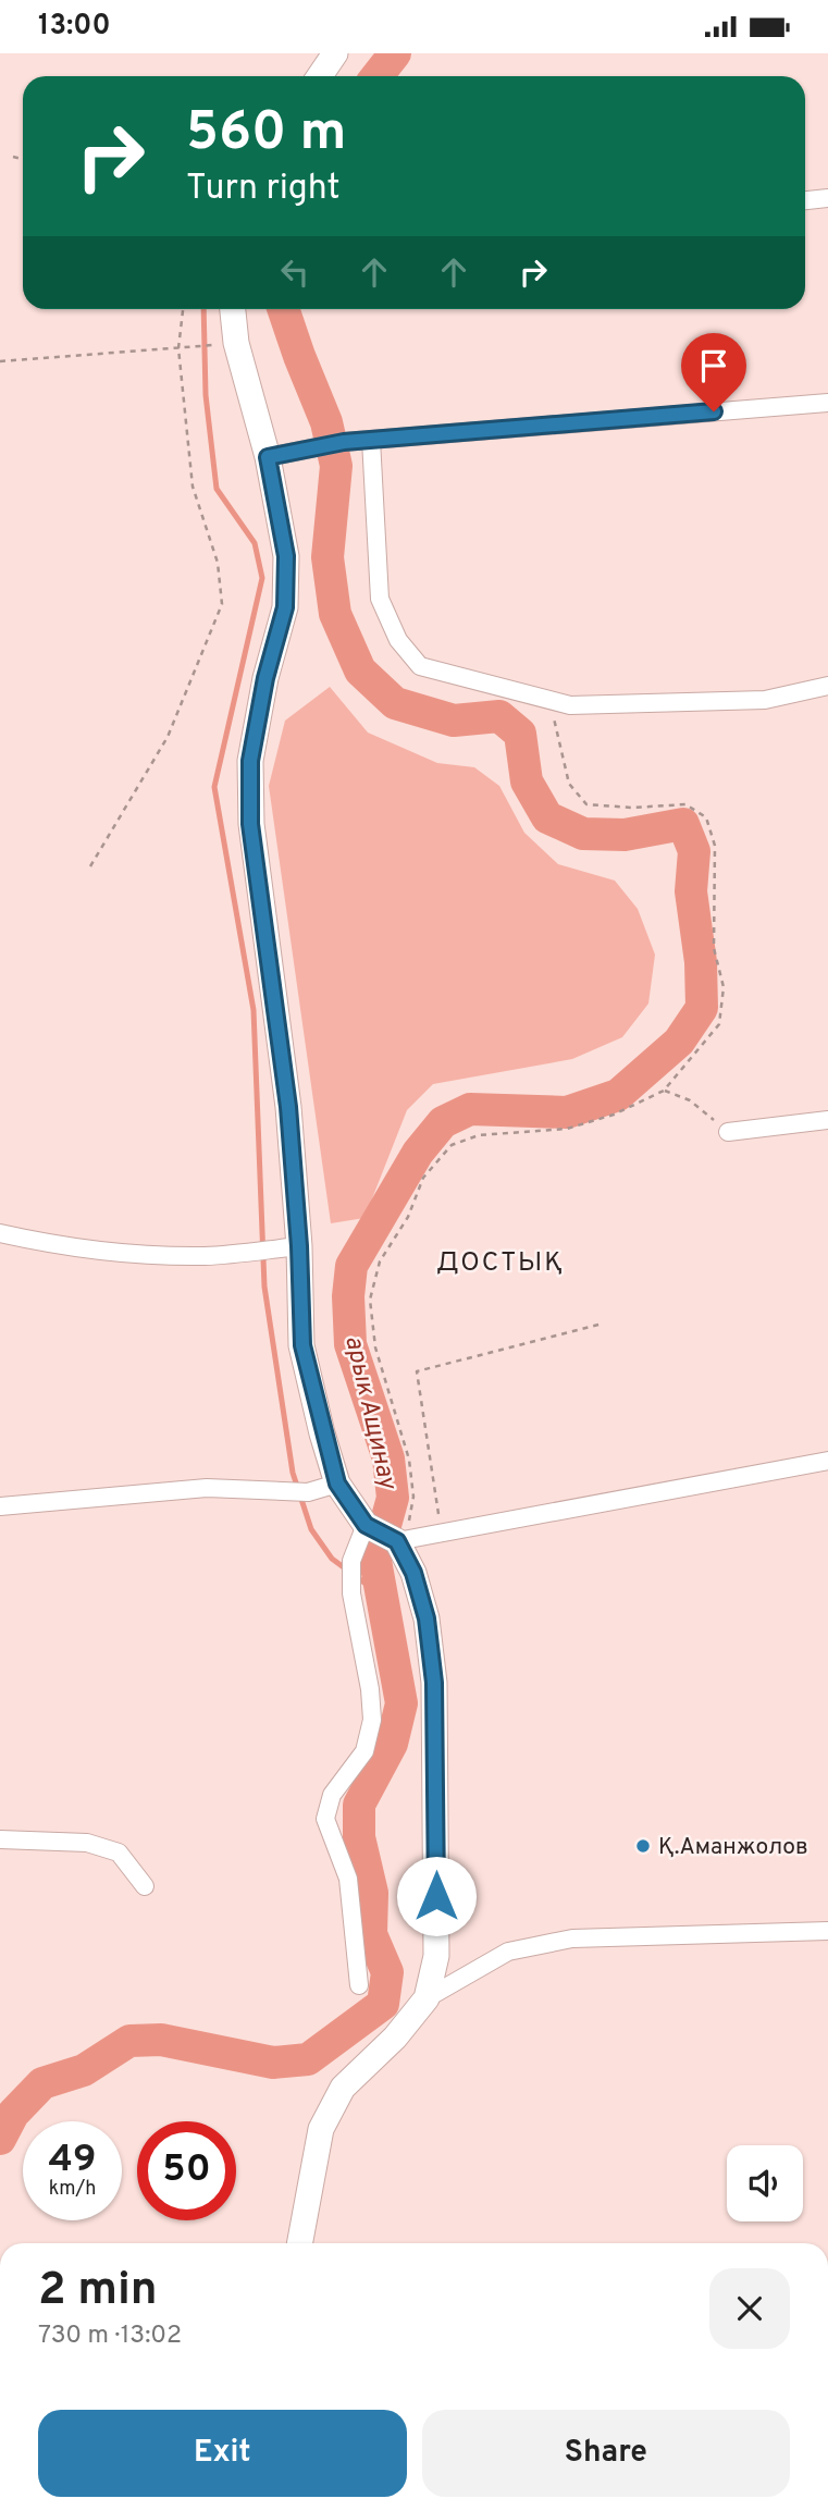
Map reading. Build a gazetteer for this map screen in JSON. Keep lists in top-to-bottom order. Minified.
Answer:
{"districts":["ДОСТЫҚ"],"water":["арык Ащинау"],"places":["Қ.Аманжолов"],"page":{"status":"13:00","turn":["560 m","Turn right"],"speed":"49 km/h","limit":"50","heading":["2 min","730 m · 13:02"],"buttons":["Exit","Share"]}}
